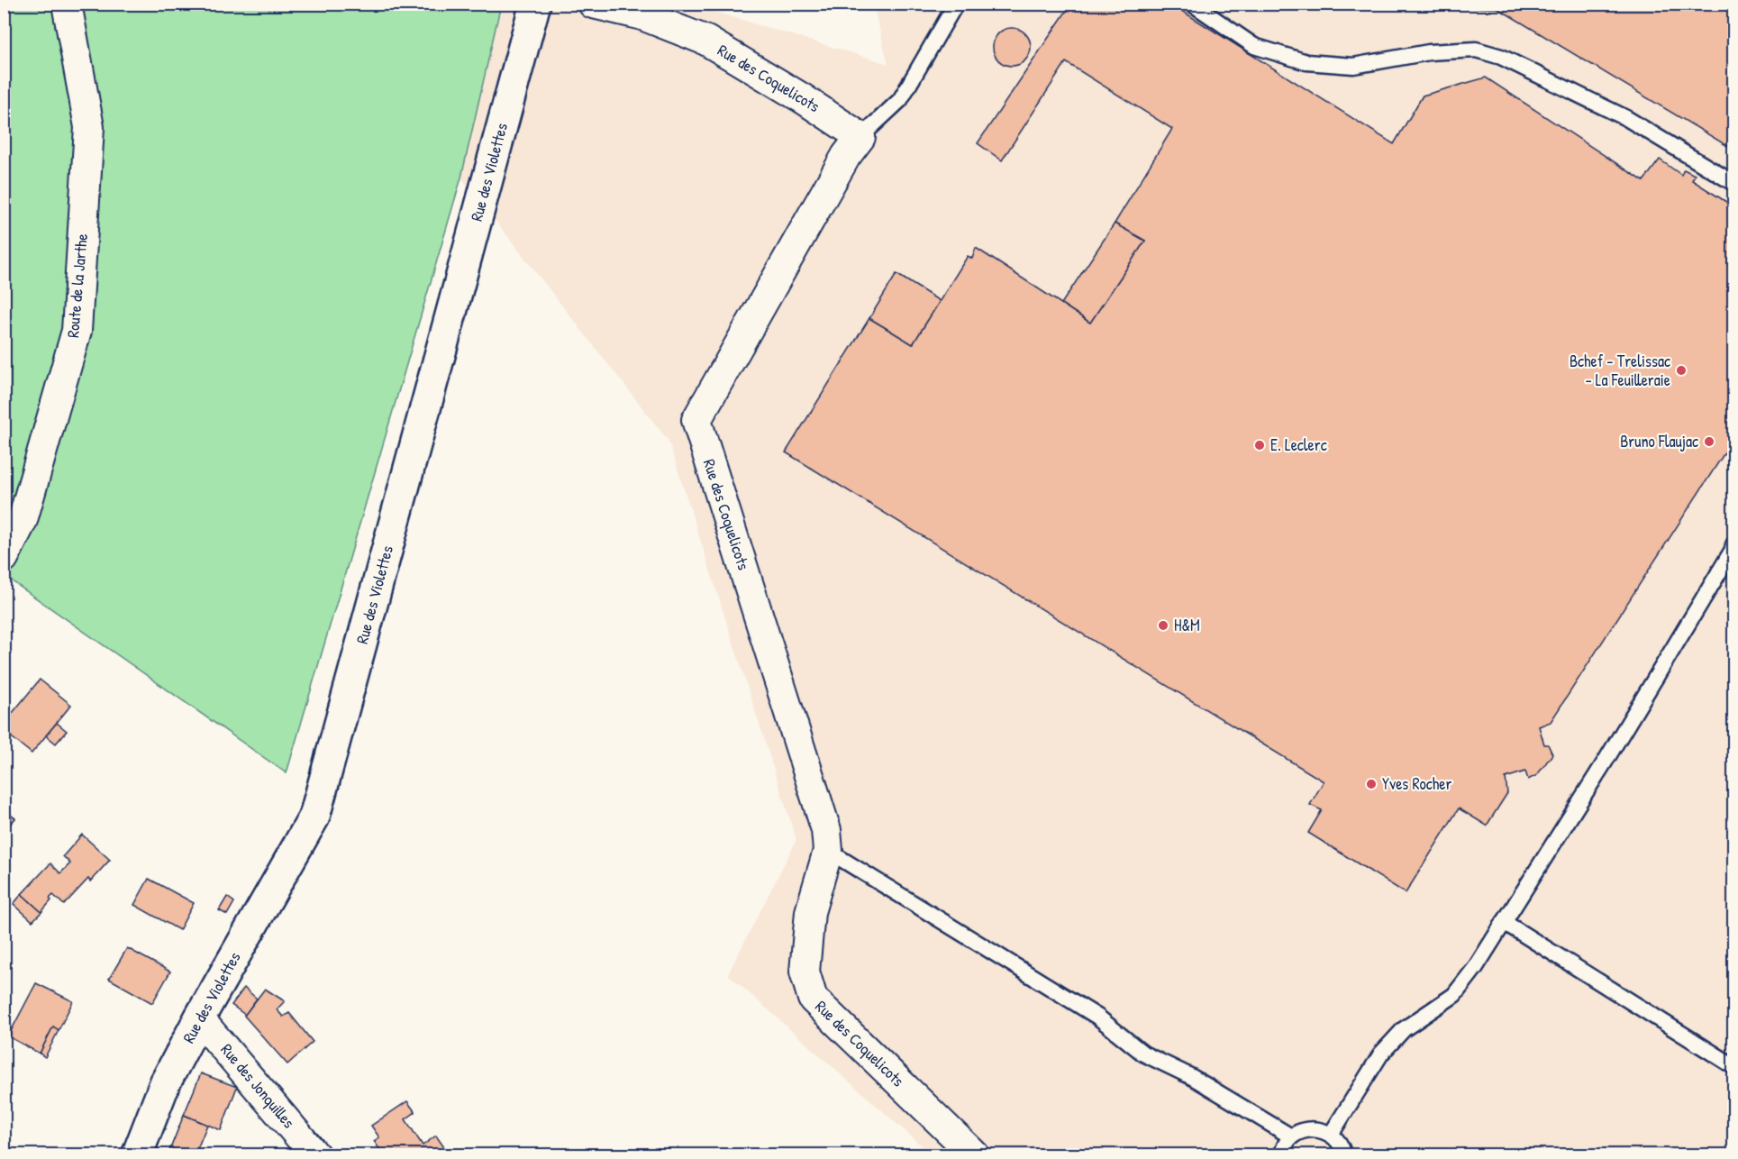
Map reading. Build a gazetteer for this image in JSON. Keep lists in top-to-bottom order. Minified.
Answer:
{"streets":{"street":["Rue des Coquelicots","Rue des Violettes","Route de la Jarthe","Rue des Jonquilles"]},"crossings":[["Rue des Violettes","Rue des Jonquilles"]],"places":["Bchef - Trelissac - La Feuilleraie","Bruno Flaujac","E. Leclerc","H&M","Yves Rocher"]}
